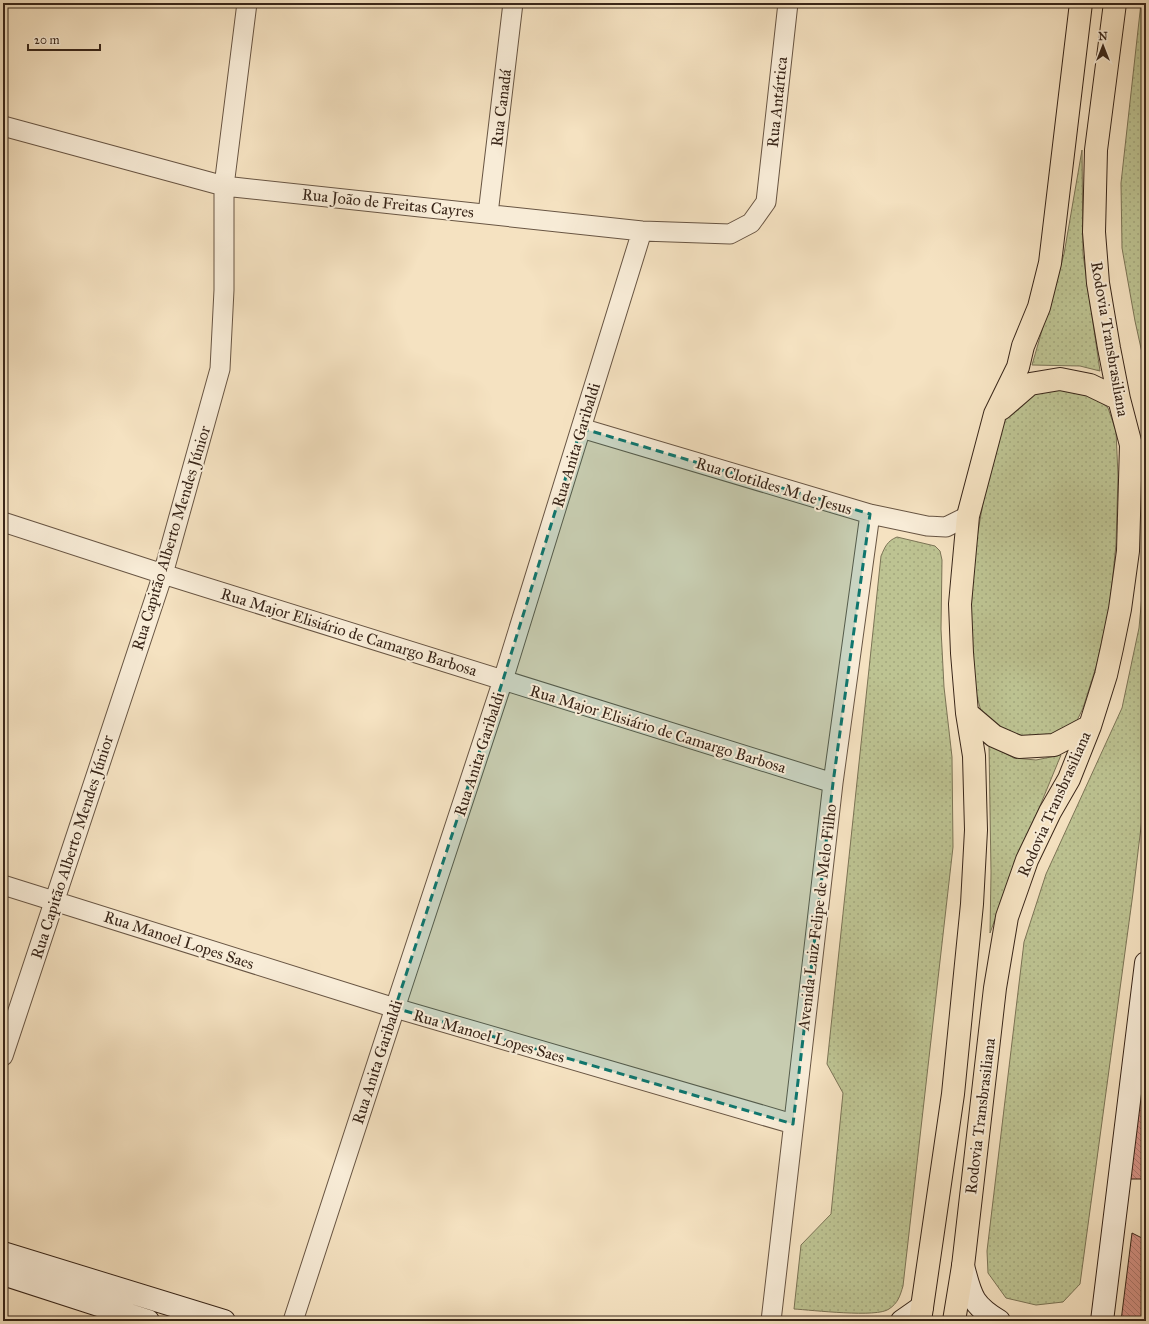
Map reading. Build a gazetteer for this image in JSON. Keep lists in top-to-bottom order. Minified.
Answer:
{"streets":{"highway":["Rodovia Transbrasiliana"],"street":["Rua Antártica","Rua Canadá","Rua João de Freitas Cayres","Rua Anita Garibaldi","Rua Clotildes M de Jesus","Rua Capitão Alberto Mendes Júnior","Rua Major Elisiário de Camargo Barbosa","Avenida Luiz Felipe de Melo Filho","Rua Manoel Lopes Saes"]},"crossings":[["Rua Antártica","Rua João de Freitas Cayres"],["Rua Canadá","Rua João de Freitas Cayres"],["Rua João de Freitas Cayres","Rua Anita Garibaldi"],["Rua João de Freitas Cayres","Rua Capitão Alberto Mendes Júnior"],["Rodovia Transbrasiliana","Rua Clotildes M de Jesus"],["Rua Anita Garibaldi","Rua Clotildes M de Jesus"],["Rua Anita Garibaldi","Rua Major Elisiário de Camargo Barbosa"],["Rua Anita Garibaldi","Rua Manoel Lopes Saes"],["Rua Clotildes M de Jesus","Avenida Luiz Felipe de Melo Filho"],["Rua Capitão Alberto Mendes Júnior","Rua Major Elisiário de Camargo Barbosa"],["Rua Capitão Alberto Mendes Júnior","Rua Manoel Lopes Saes"],["Rua Major Elisiário de Camargo Barbosa","Avenida Luiz Felipe de Melo Filho"],["Avenida Luiz Felipe de Melo Filho","Rua Manoel Lopes Saes"]],"scale_bar":"20 m","north":"top"}
